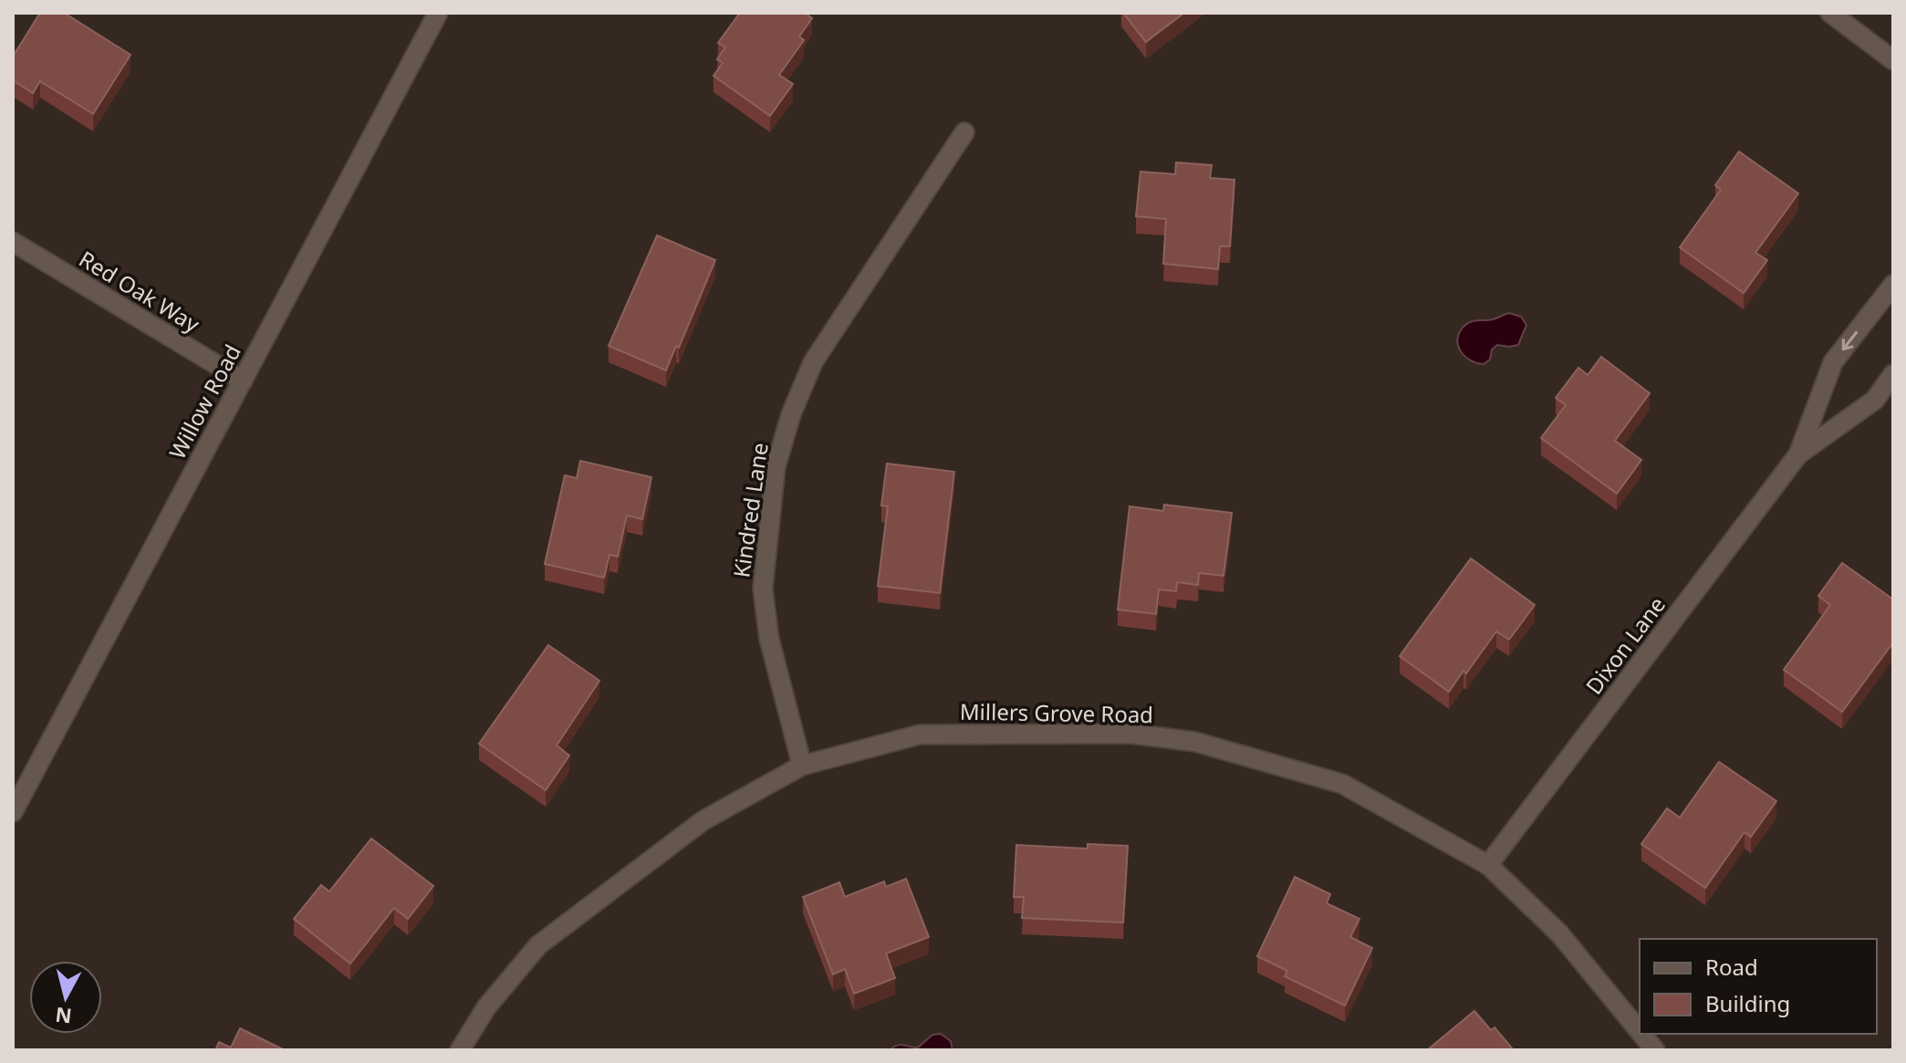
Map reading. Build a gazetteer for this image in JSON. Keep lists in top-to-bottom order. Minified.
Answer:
{"streets":{"street":["Red Oak Way","Willow Road","Kindred Lane","Dixon Lane","Millers Grove Road"]},"crossings":[["Red Oak Way","Willow Road"],["Kindred Lane","Millers Grove Road"],["Dixon Lane","Millers Grove Road"]],"legend":["Road","Building"],"north":"bottom"}
